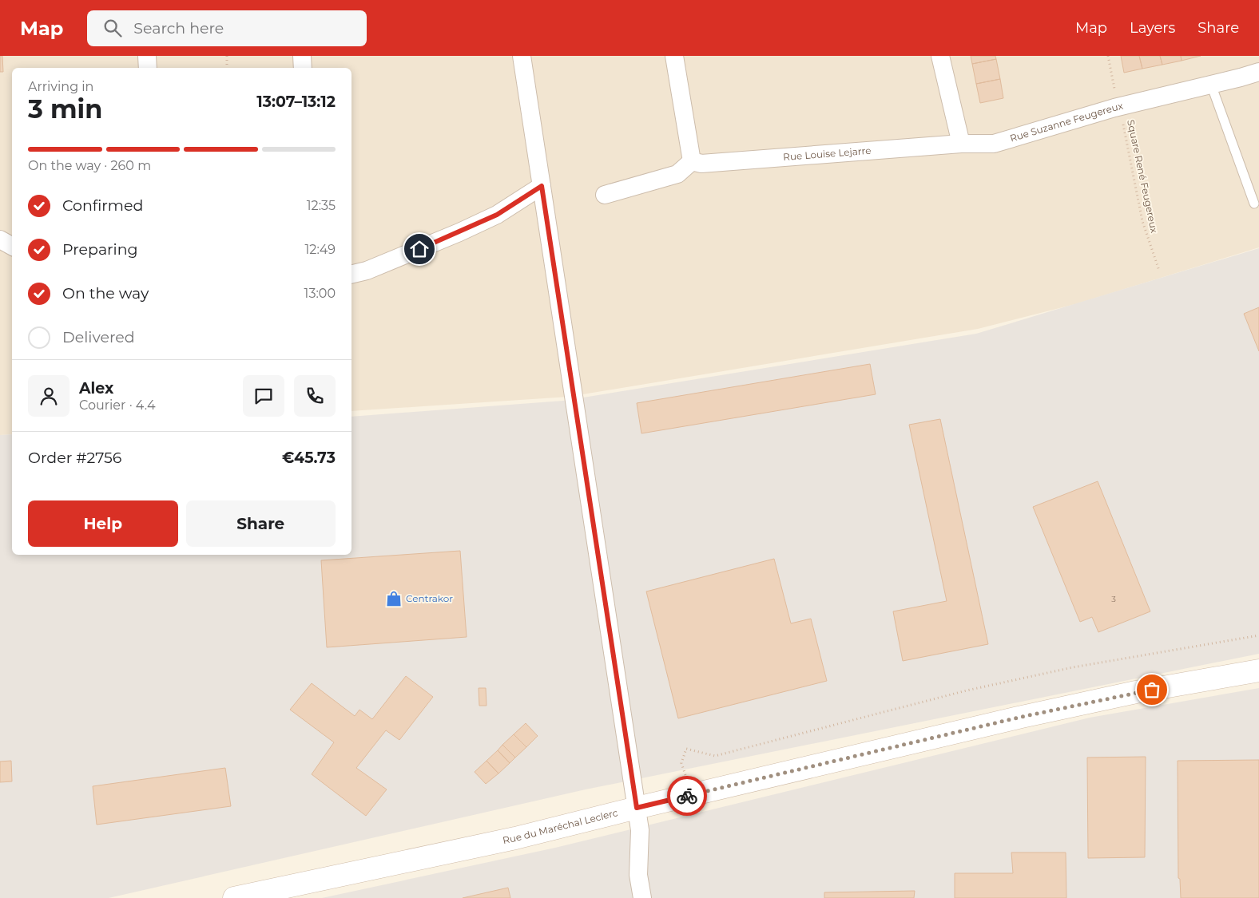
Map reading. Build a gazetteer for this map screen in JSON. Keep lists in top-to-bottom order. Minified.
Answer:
{"streets":{"main road":["Rue du Maréchal Leclerc"],"street":["Rue Suzanne Feugereux","Rue Louise Lejarre"],"path":["Square René Feugereux"]},"crossings":[["Rue Suzanne Feugereux","Rue Louise Lejarre"],["Rue Suzanne Feugereux","Square René Feugereux"]],"places":{"shop":["Centrakor"]},"house_numbers":["3"],"page":{"header":"Map","search":"Search here","nav":["Map","Layers","Share"],"heading":["3 min","Arriving in","13:07–13:12"],"panel":["Alex","Courier · 4.4","Order #2756","€45.73"],"bar":"On the way · 260 m","list":[["Confirmed","12:35"],["Preparing","12:49"],["On the way","13:00"],"Delivered"],"buttons":["Help","Share"]}}
